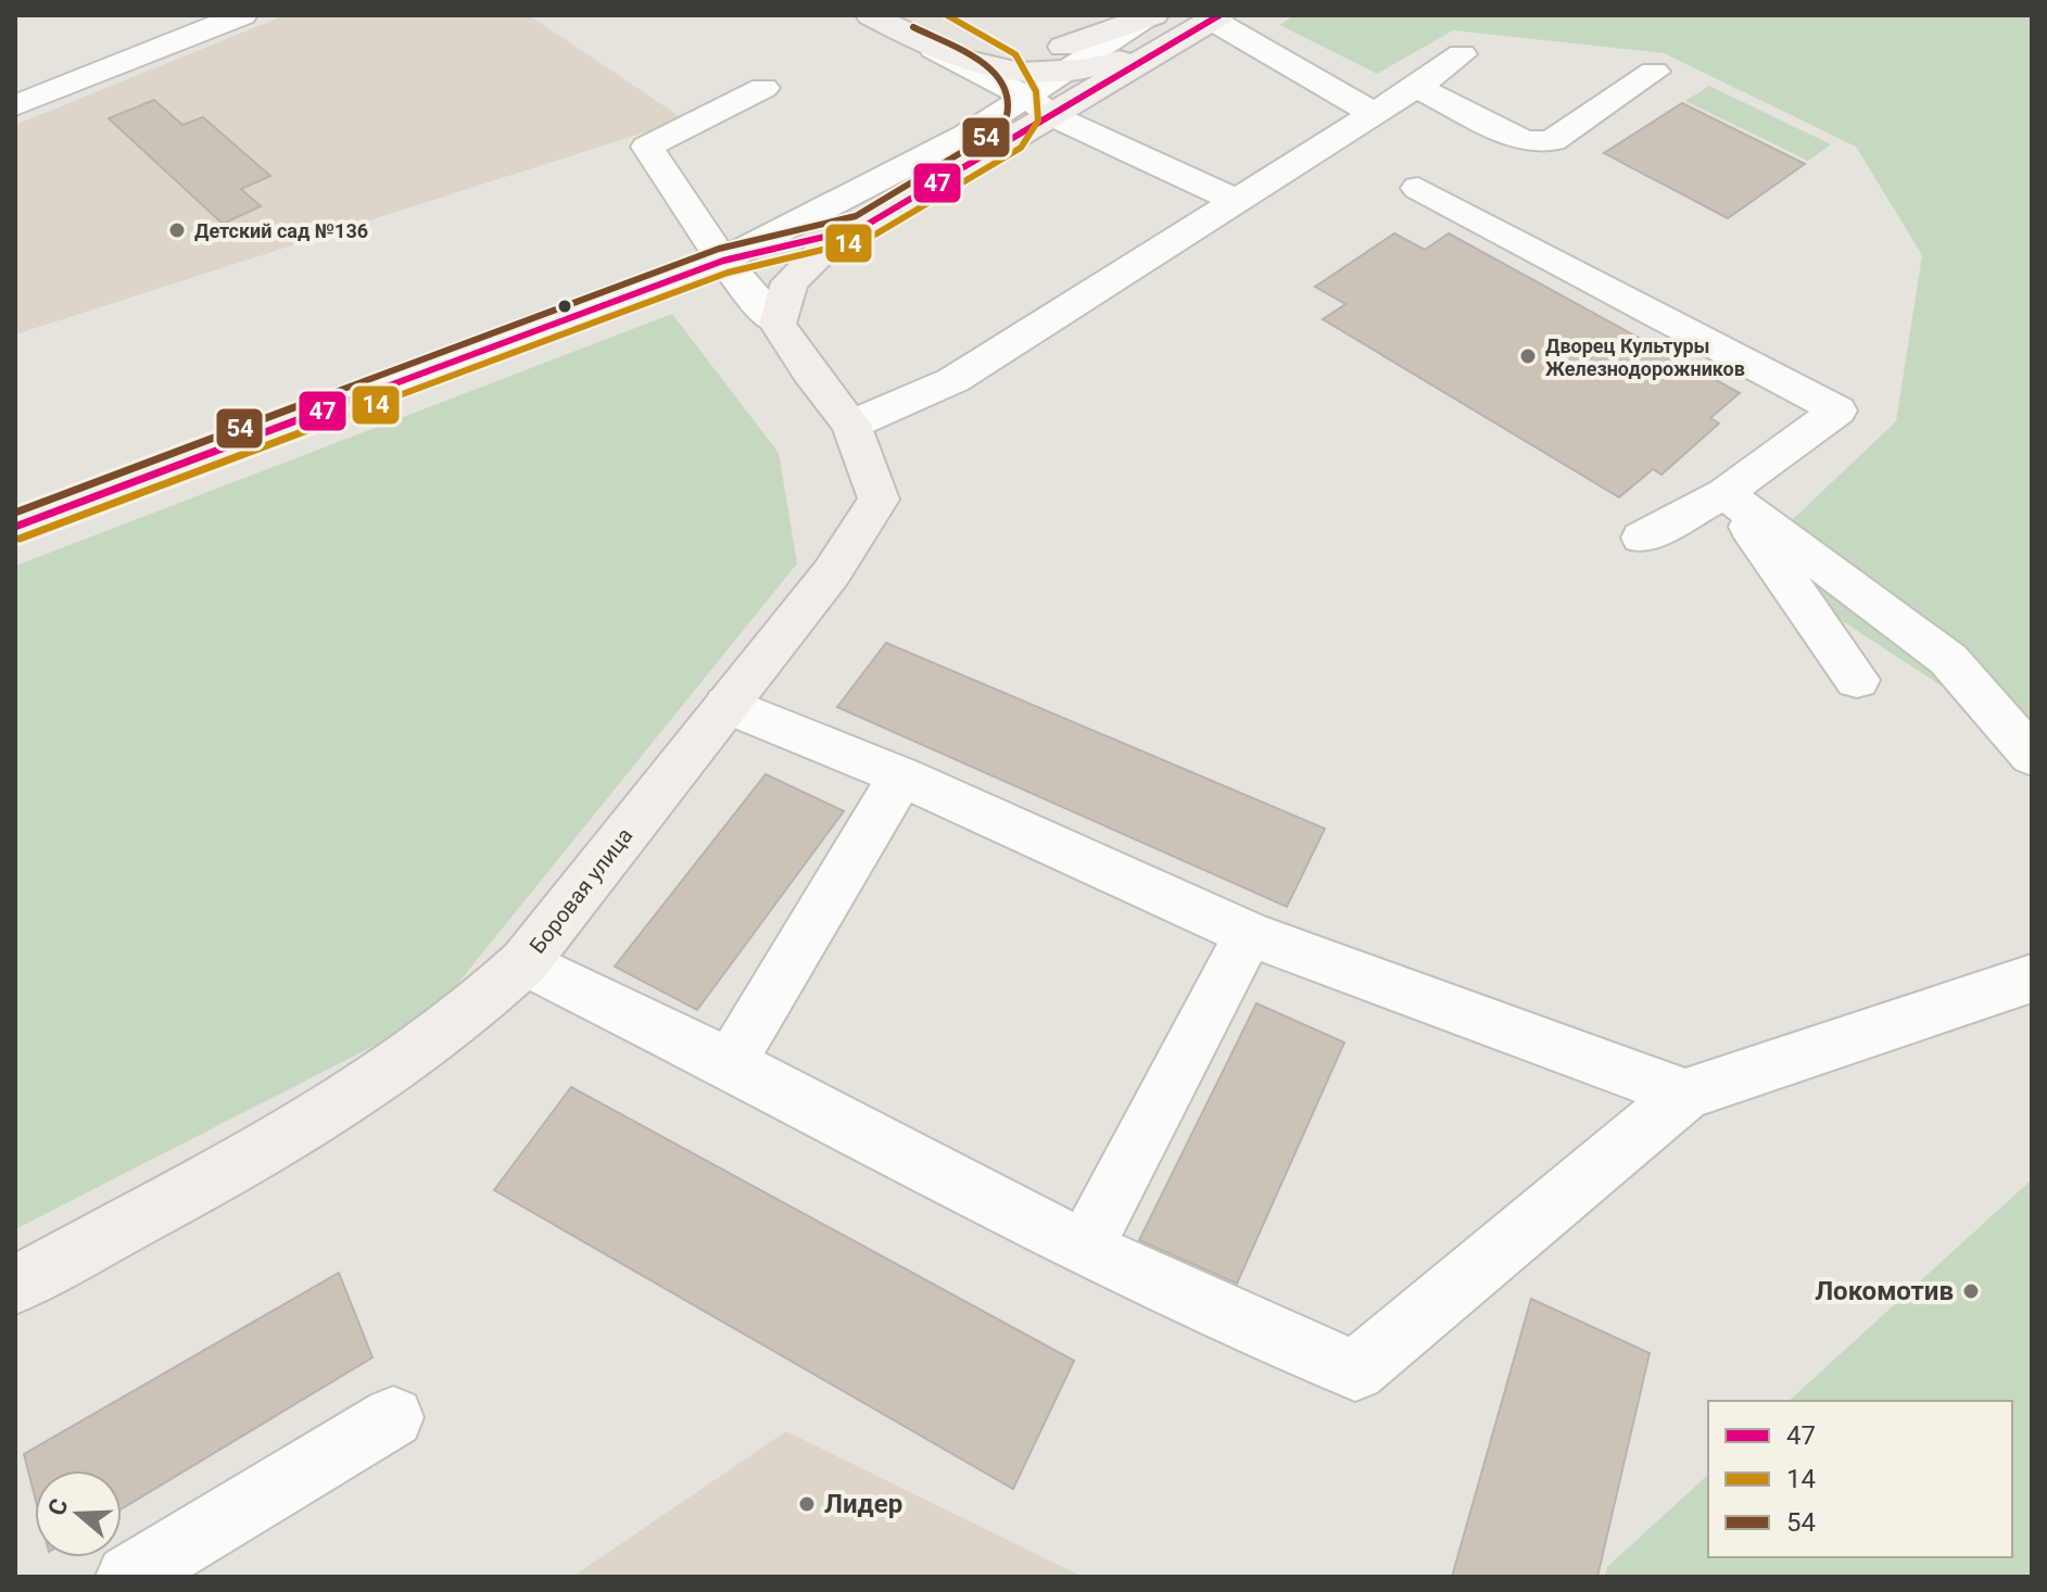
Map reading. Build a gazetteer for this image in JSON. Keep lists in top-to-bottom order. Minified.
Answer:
{"streets":{"main road":["Боровая улица"]},"places":["Детский сад №136","Дворец Культуры Железнодорожников","Локомотив","Лидер"],"lines":["transit line 47","transit line 14","transit line 54"],"legend":["47","14","54"],"north":"left"}
